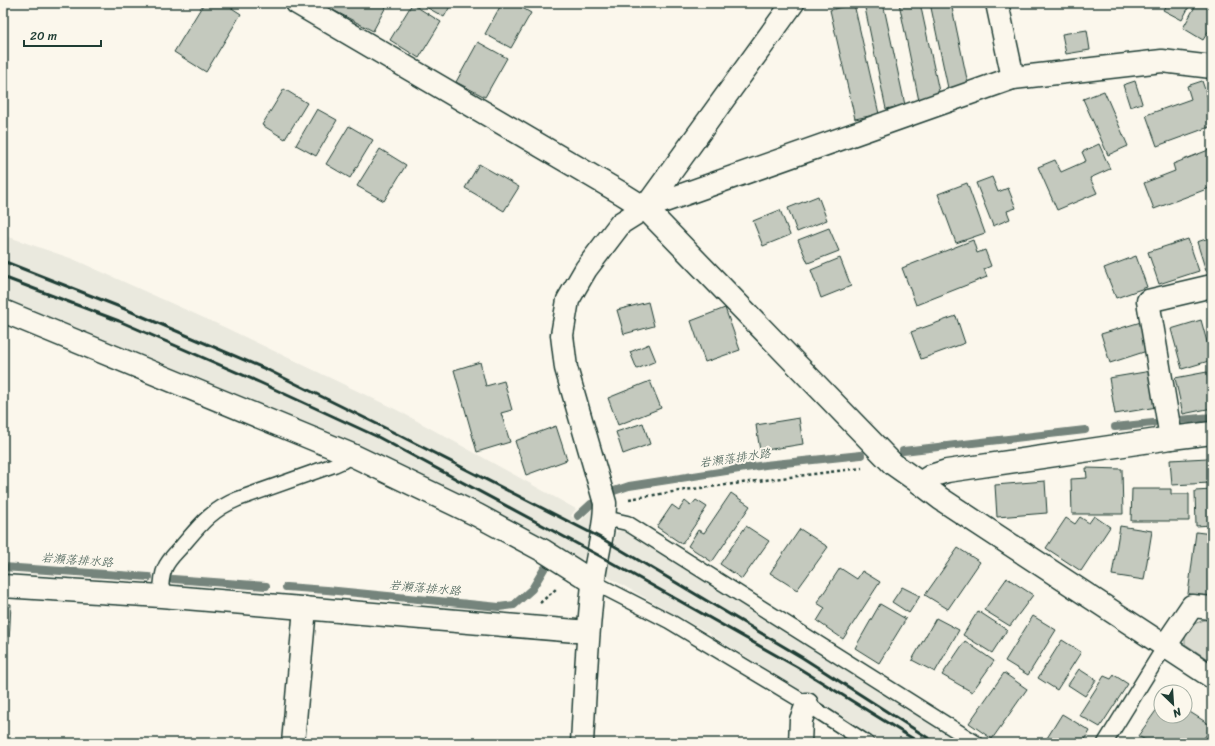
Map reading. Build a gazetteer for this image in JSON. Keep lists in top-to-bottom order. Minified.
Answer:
{"water":["岩瀬落排水路"],"scale_bar":"20 m","north":"bottom right"}
